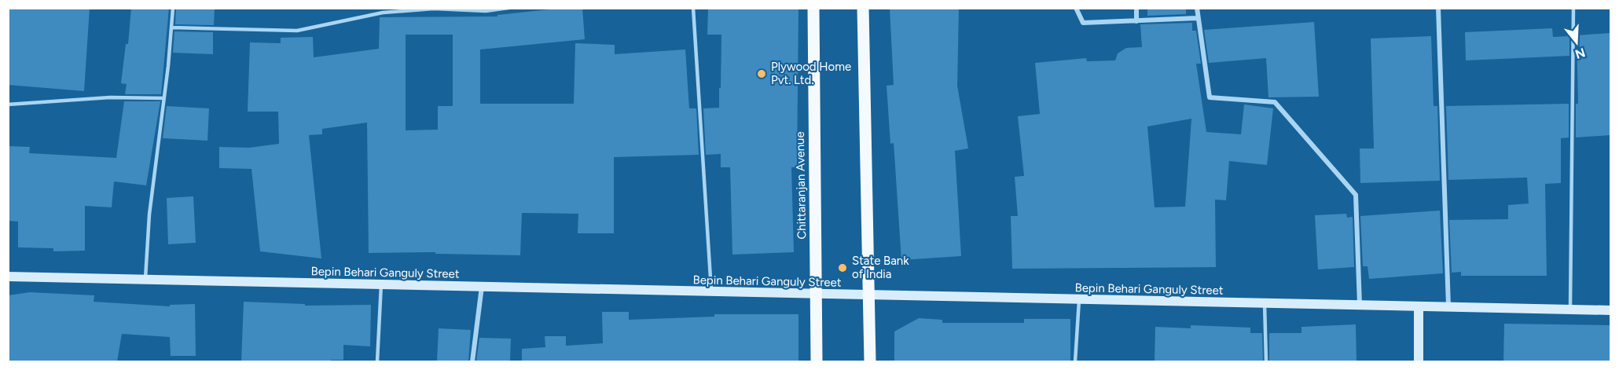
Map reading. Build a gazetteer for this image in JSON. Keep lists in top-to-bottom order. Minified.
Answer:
{"streets":{"main road":["Chittaranjan Avenue","Bepin Behari Ganguly Street"]},"crossings":[["Chittaranjan Avenue","Bepin Behari Ganguly Street"]],"places":["Plywood Home Pvt. Ltd.","State Bank of India"],"north":"bottom"}
